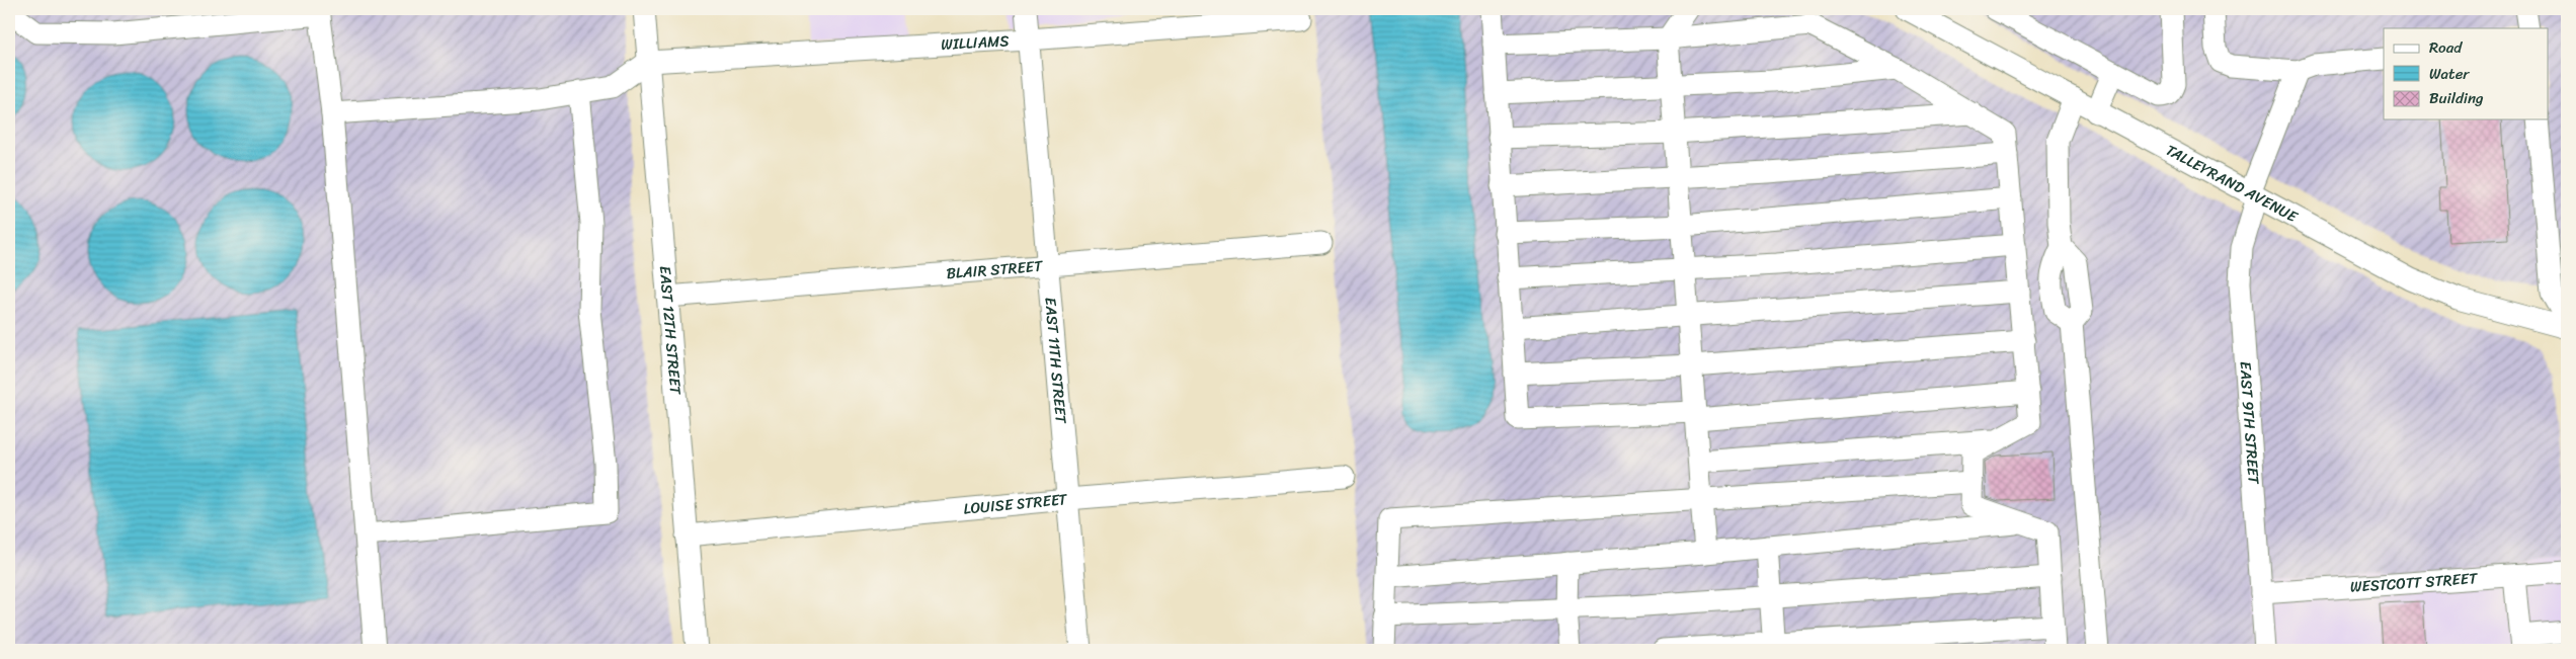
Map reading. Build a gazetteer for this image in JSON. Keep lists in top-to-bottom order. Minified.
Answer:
{"streets":{"street":["WILLIAMS","TALLEYRAND AVENUE","BLAIR STREET","EAST 12TH STREET","EAST 11TH STREET","EAST 9TH STREET","LOUISE STREET","WESTCOTT STREET"]},"crossings":[["WILLIAMS","EAST 12TH STREET"],["WILLIAMS","EAST 11TH STREET"],["TALLEYRAND AVENUE","EAST 9TH STREET"],["BLAIR STREET","EAST 12TH STREET"],["BLAIR STREET","EAST 11TH STREET"],["EAST 12TH STREET","LOUISE STREET"],["EAST 11TH STREET","LOUISE STREET"],["EAST 9TH STREET","WESTCOTT STREET"]],"legend":["Road","Water","Building"]}
